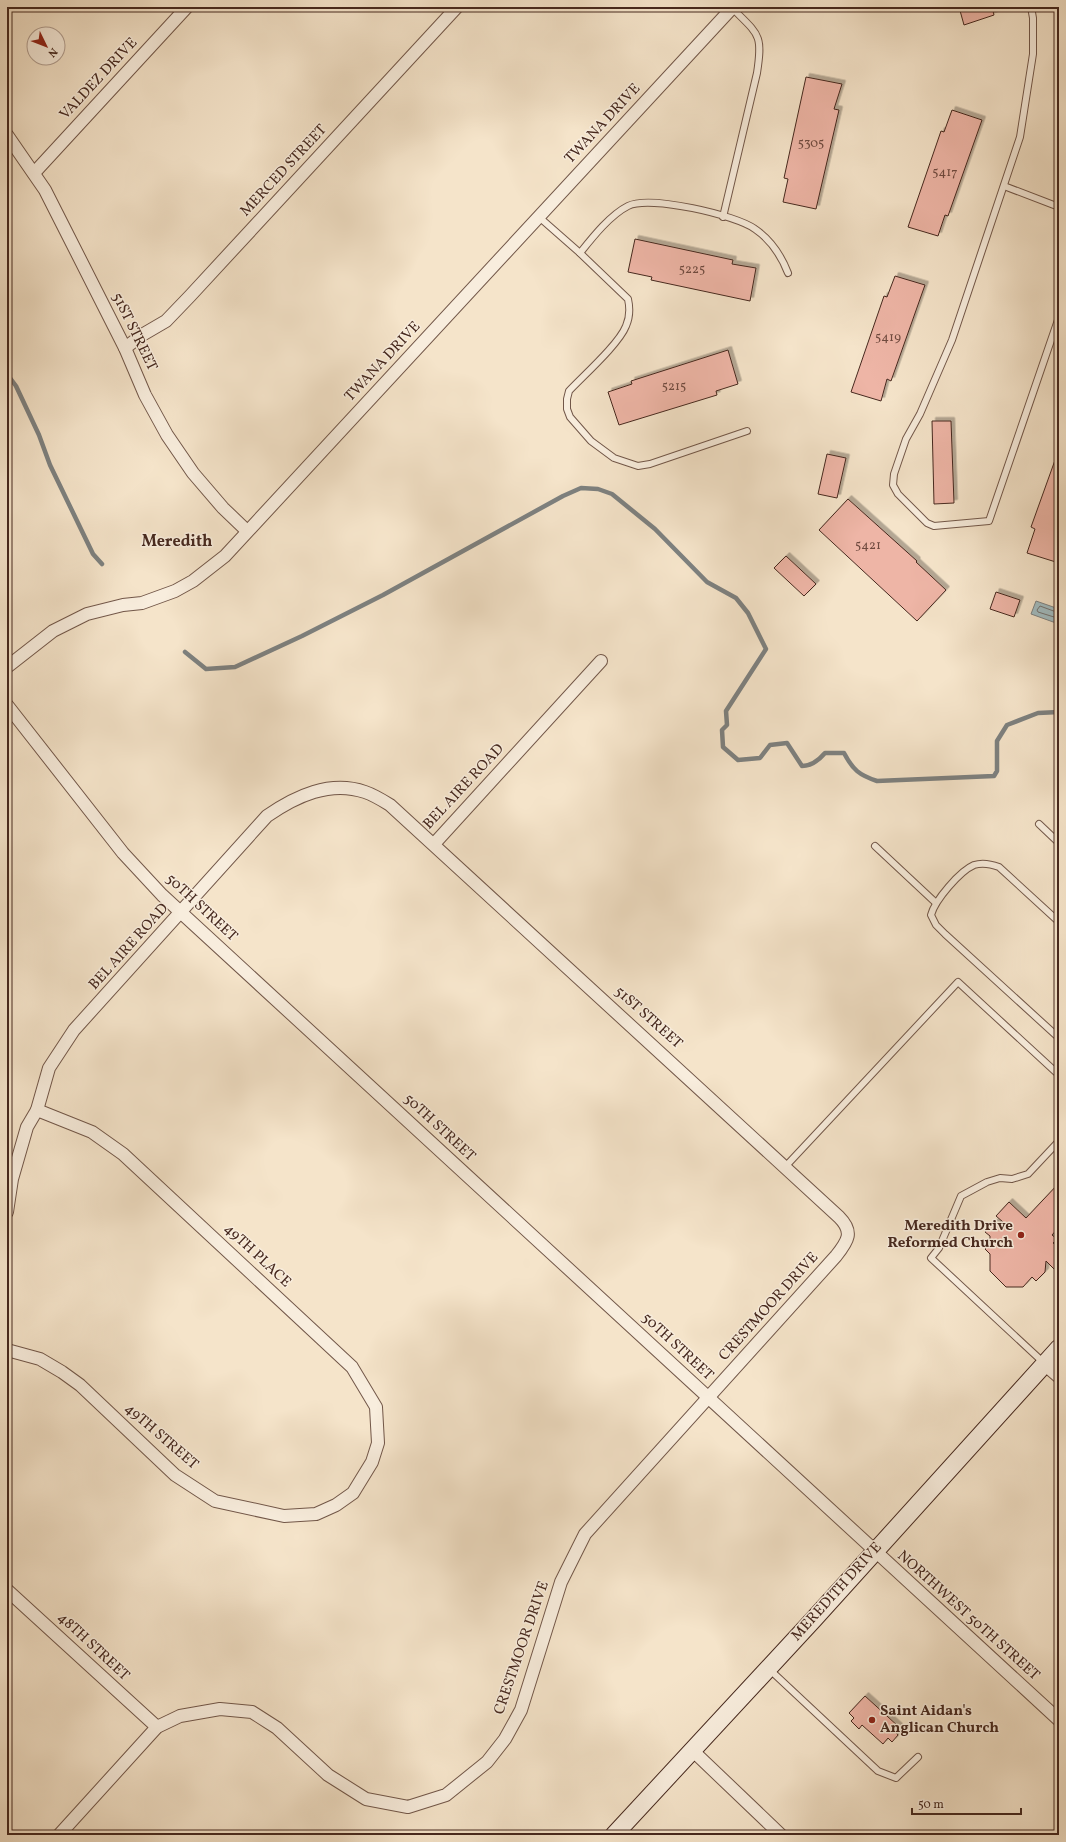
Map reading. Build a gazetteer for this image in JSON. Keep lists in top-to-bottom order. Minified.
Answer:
{"streets":{"main road":["MEREDITH DRIVE"],"street":["VALDEZ DRIVE","TWANA DRIVE","MERCED STREET","51ST STREET","BEL AIRE ROAD","50TH STREET","49TH PLACE","CRESTMOOR DRIVE","49TH STREET","NORTHWEST 50TH STREET","48TH STREET"]},"crossings":[["VALDEZ DRIVE","51ST STREET"],["TWANA DRIVE","51ST STREET"],["MERCED STREET","51ST STREET"],["51ST STREET","BEL AIRE ROAD"],["51ST STREET","CRESTMOOR DRIVE"],["BEL AIRE ROAD","50TH STREET"],["BEL AIRE ROAD","49TH PLACE"],["50TH STREET","CRESTMOOR DRIVE"],["50TH STREET","MEREDITH DRIVE"],["50TH STREET","NORTHWEST 50TH STREET"],["49TH PLACE","49TH STREET"],["CRESTMOOR DRIVE","48TH STREET"],["MEREDITH DRIVE","NORTHWEST 50TH STREET"]],"districts":["Meredith"],"places":["Meredith Drive Reformed Church","Saint Aidan's Anglican Church"],"house_numbers":["5305","5417","5225","5419","5215","5421"],"scale_bar":"50 m","north":"bottom right"}
